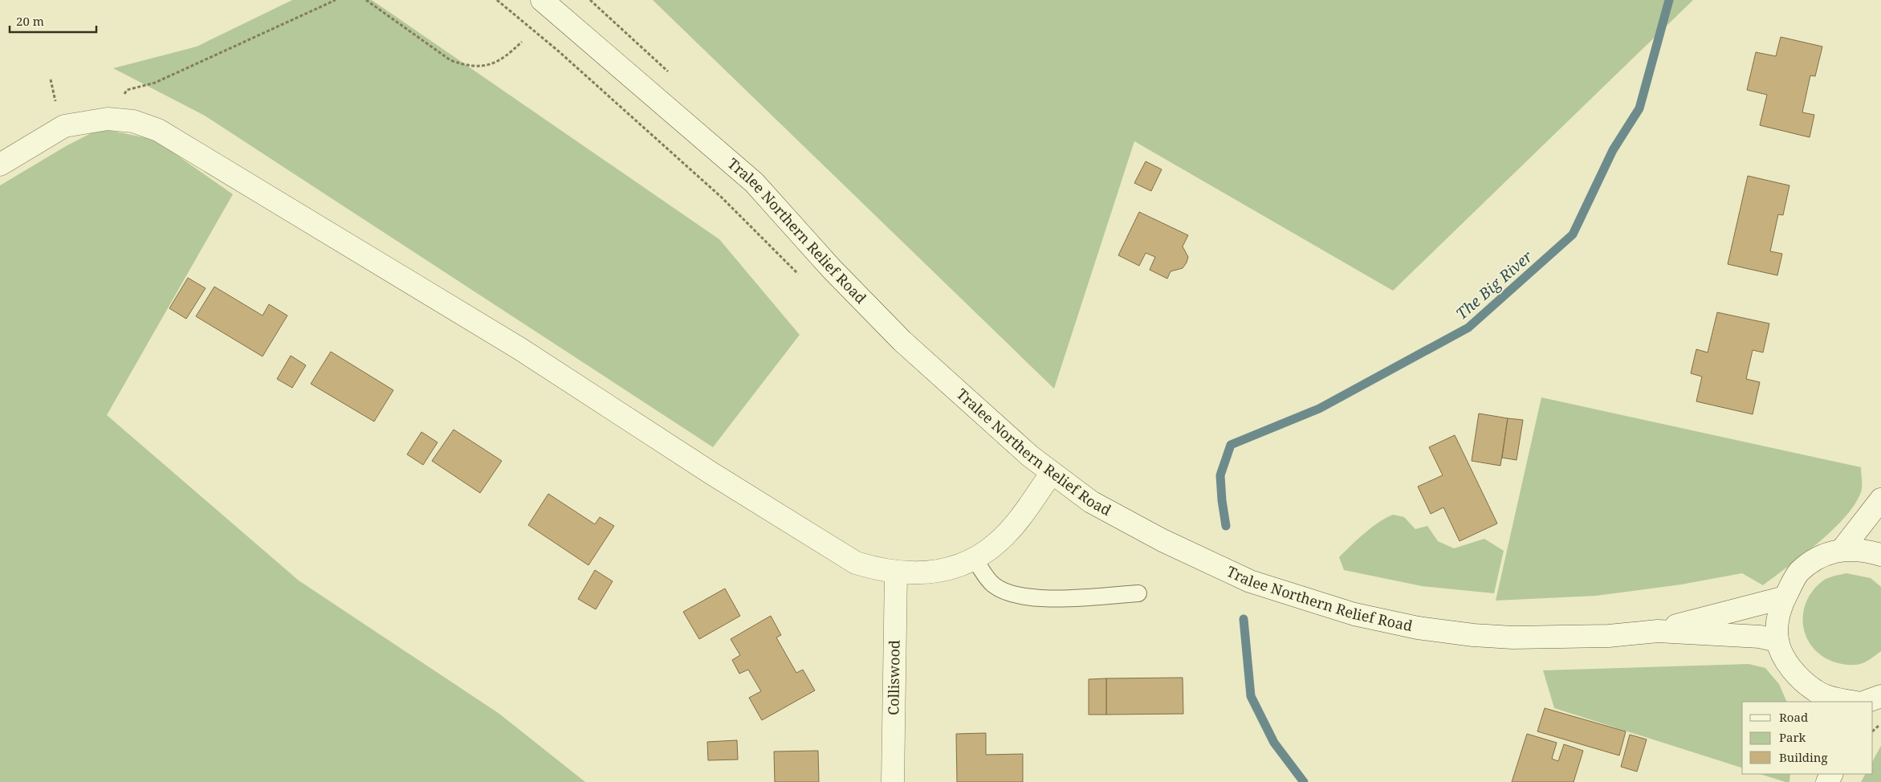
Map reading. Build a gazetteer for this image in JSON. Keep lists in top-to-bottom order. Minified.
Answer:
{"streets":{"street":["Tralee Northern Relief Road","Colliswood"]},"water":["The Big River"],"legend":["Road","Park","Building"],"scale_bar":"20 m"}
